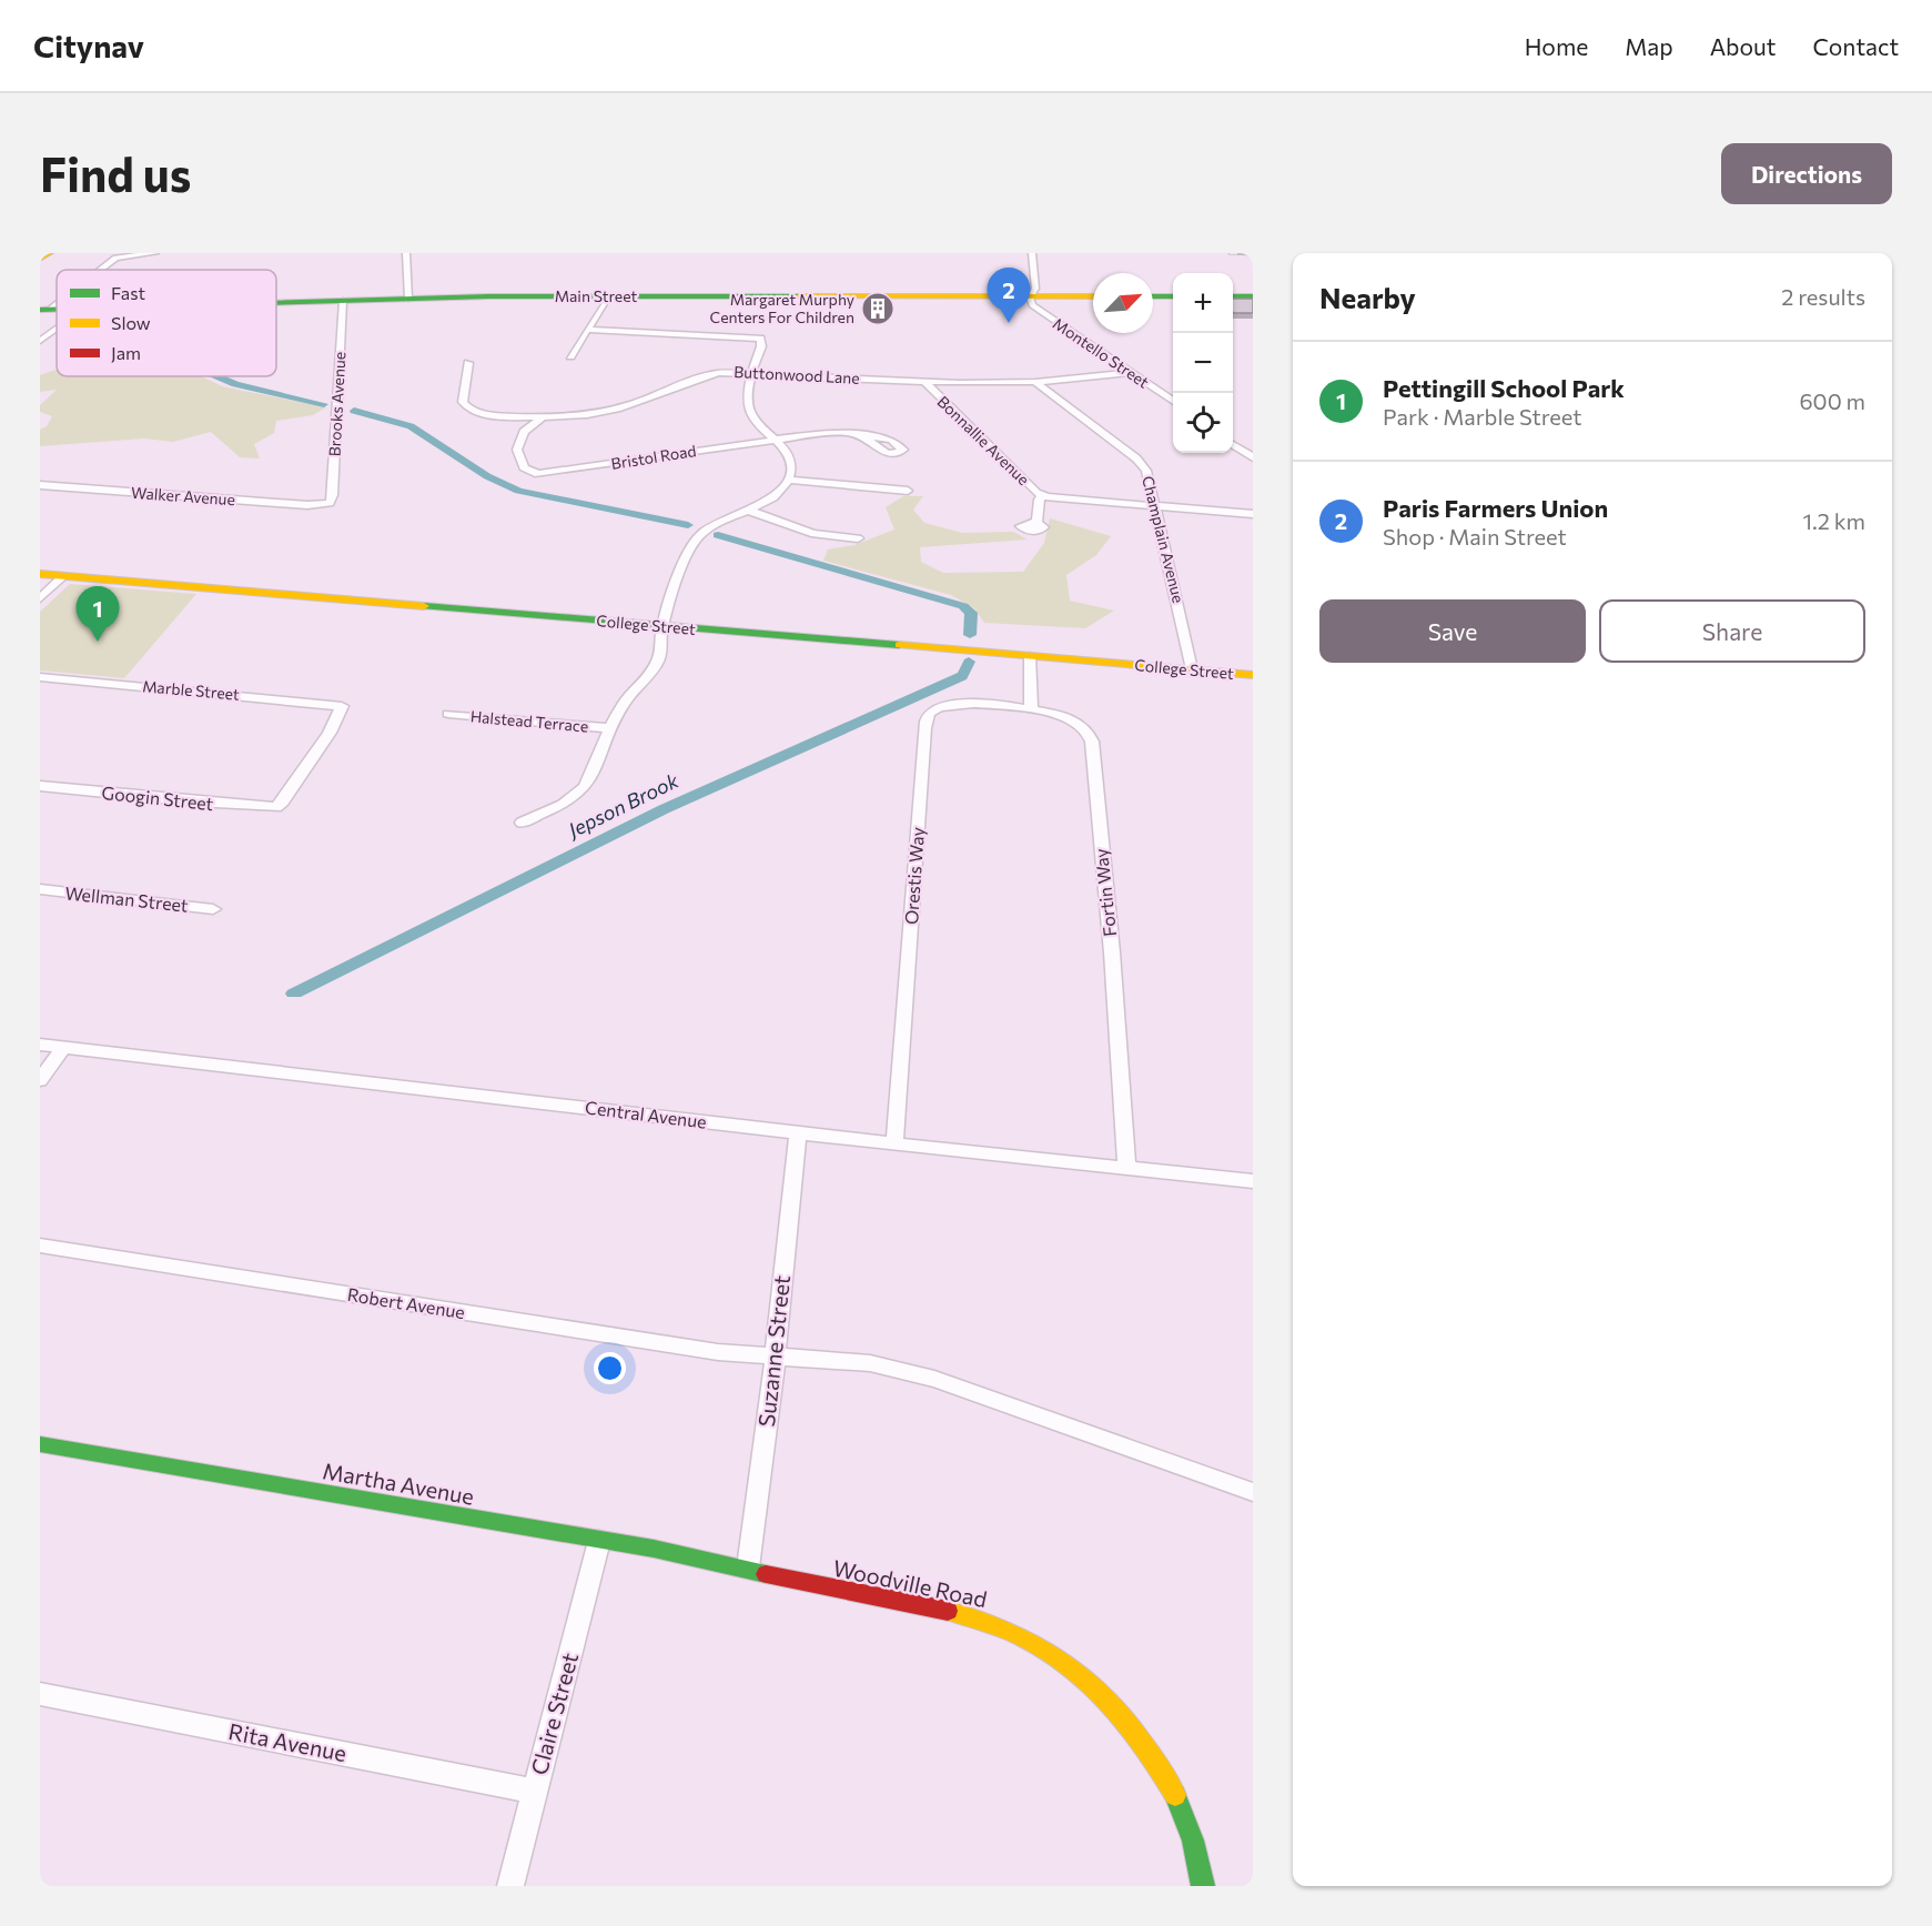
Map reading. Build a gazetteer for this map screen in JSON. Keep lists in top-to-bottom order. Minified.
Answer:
{"streets":{"main road":["Main Street","College Street","Martha Avenue","Woodville Road"],"street":["Montello Street","Buttonwood Lane","Brooks Avenue","Bonnallie Avenue","Bristol Road","Walker Avenue","Champlain Avenue","Marble Street","Halstead Terrace","Googin Street","Orestis Way","Fortin Way","Wellman Street","Central Avenue","Robert Avenue","Suzanne Street","Claire Street","Rita Avenue"]},"crossings":[["Main Street","Montello Street"],["Main Street","Brooks Avenue"],["Montello Street","Buttonwood Lane"],["Buttonwood Lane","Bonnallie Avenue"],["Buttonwood Lane","Bristol Road"],["Buttonwood Lane","Champlain Avenue"],["Brooks Avenue","Walker Avenue"],["Champlain Avenue","College Street"],["Marble Street","Googin Street"],["Orestis Way","Fortin Way"],["Orestis Way","Central Avenue"],["Fortin Way","Central Avenue"],["Central Avenue","Suzanne Street"],["Robert Avenue","Suzanne Street"],["Suzanne Street","Martha Avenue"],["Suzanne Street","Woodville Road"],["Martha Avenue","Woodville Road"],["Martha Avenue","Claire Street"],["Claire Street","Rita Avenue"]],"water":["Jepson Brook"],"places":{"building":["Margaret Murphy Centers For Children"]},"legend":["Fast","Slow","Jam"],"north":"top right","page":{"header":"Citynav","nav":["Home","Map","About","Contact"],"buttons":["Directions",["Save","Share"]],"title":"Find us","heading":["Nearby","2 results"],"pins":["2","1"],"map_buttons":["+","−"],"list":[{"mark":"1","name":"Pettingill School Park","note":"Park · Marble Street","value":"600 m"},{"mark":"2","name":"Paris Farmers Union","note":"Shop · Main Street","value":"1.2 km"}]}}
